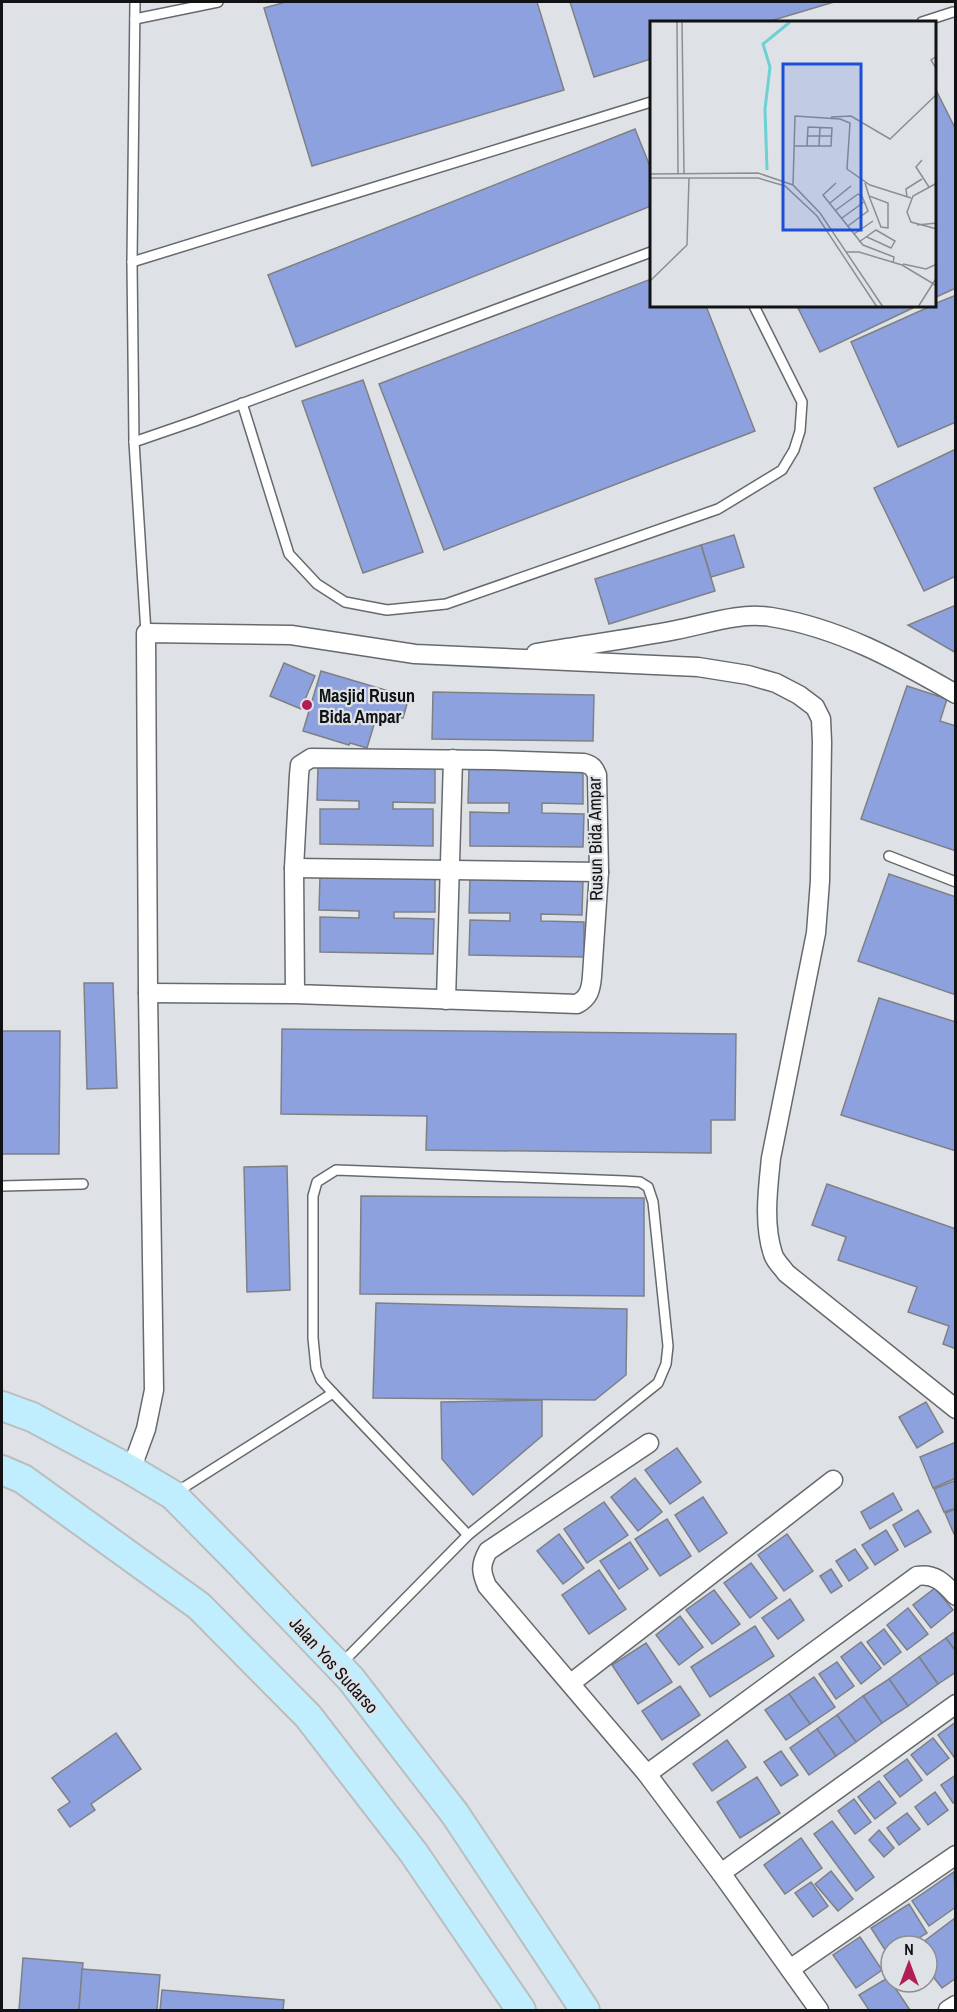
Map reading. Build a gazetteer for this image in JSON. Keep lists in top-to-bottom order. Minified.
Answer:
{"streets":{"main road":["Jalan Yos Sudarso"],"street":["Rusun Bida Ampar"]},"places":["Masjid Rusun Bida Ampar"],"north":"top"}
